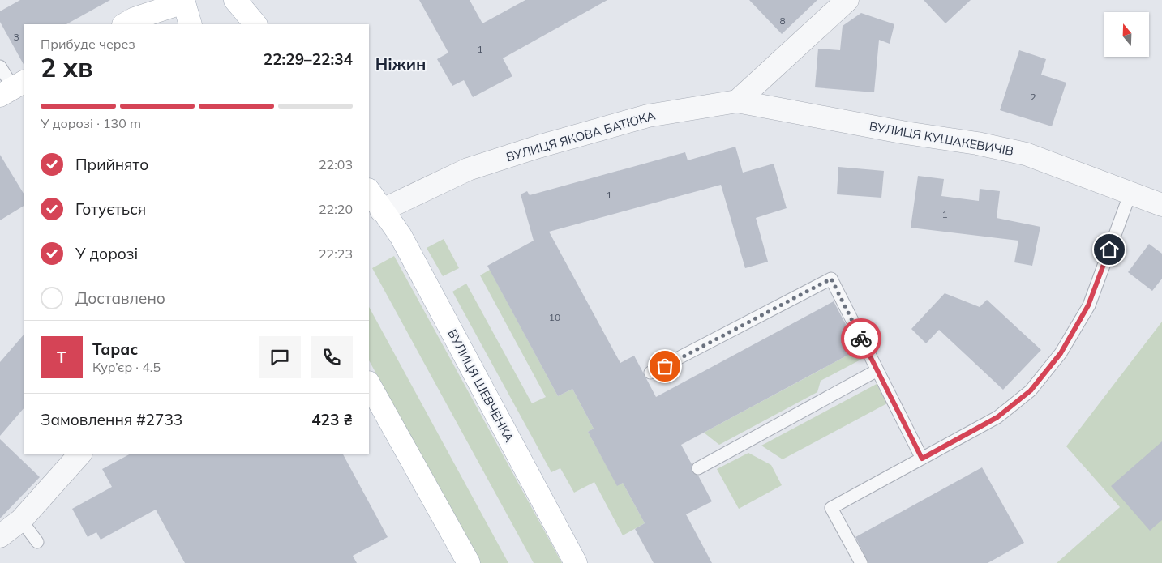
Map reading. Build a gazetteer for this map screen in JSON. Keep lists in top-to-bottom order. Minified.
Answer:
{"streets":{"main road":["ВУЛИЦЯ ШЕВЧЕНКА"],"street":["ВУЛИЦЯ ЯКОВА БАТЮКА","ВУЛИЦЯ КУШАКЕВИЧІВ"]},"crossings":[["ВУЛИЦЯ ЯКОВА БАТЮКА","ВУЛИЦЯ КУШАКЕВИЧІВ"],["ВУЛИЦЯ ЯКОВА БАТЮКА","ВУЛИЦЯ ШЕВЧЕНКА"]],"districts":["Ніжин"],"house_numbers":["8","3","1","2","1","1","10"],"north":"top","page":{"heading":["2 хв","Прибуде через","22:29–22:34"],"panel":["Тарас","Кур’єр · 4.5","Замовлення #2733","423 ₴"],"bar":"У дорозі · 130 m","list":[["Прийнято","22:03"],["Готується","22:20"],["У дорозі","22:23"],"Доставлено"],"round":"Т"}}
